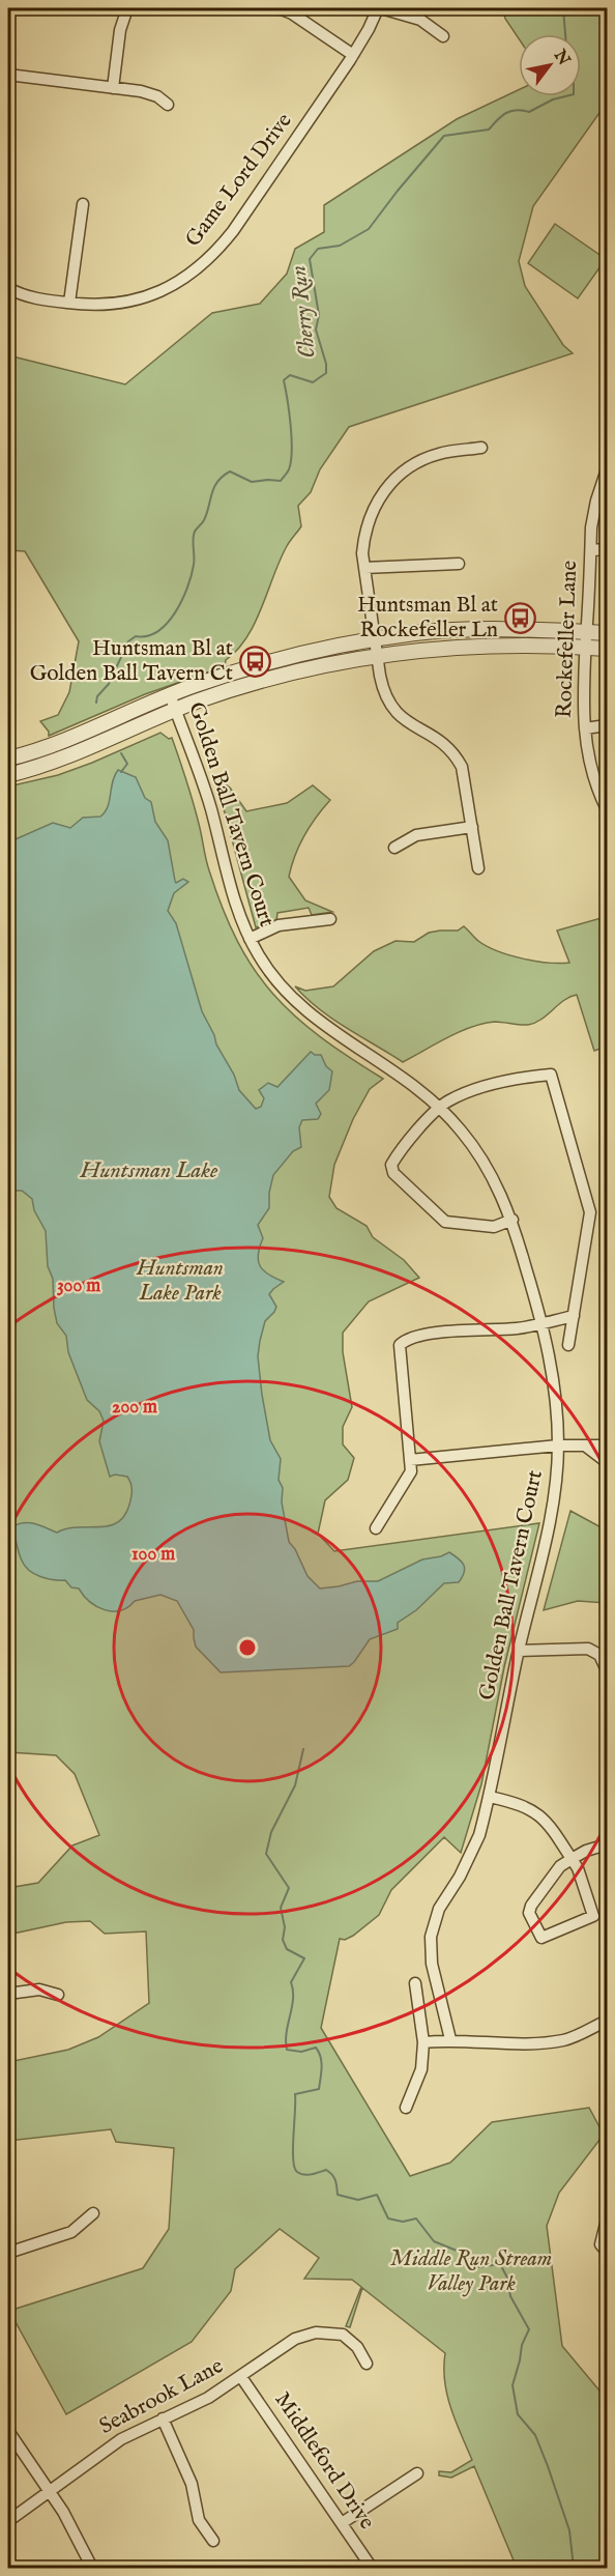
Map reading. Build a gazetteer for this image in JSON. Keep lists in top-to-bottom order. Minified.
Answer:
{"streets":{"street":["Game Lord Drive","Rockefeller Lane","Golden Ball Tavern Court","Seabrook Lane","Middleford Drive"]},"crossings":[["Seabrook Lane","Middleford Drive"]],"water":["Cherry Run","Huntsman Lake"],"parks":["Huntsman Lake Park","Middle Run Stream Valley Park"],"places":{"bus stop":["Huntsman Bl at Rockefeller Ln","Huntsman Bl at Golden Ball Tavern Ct"]},"north":"top right","rings":["300 m","200 m","100 m"]}
